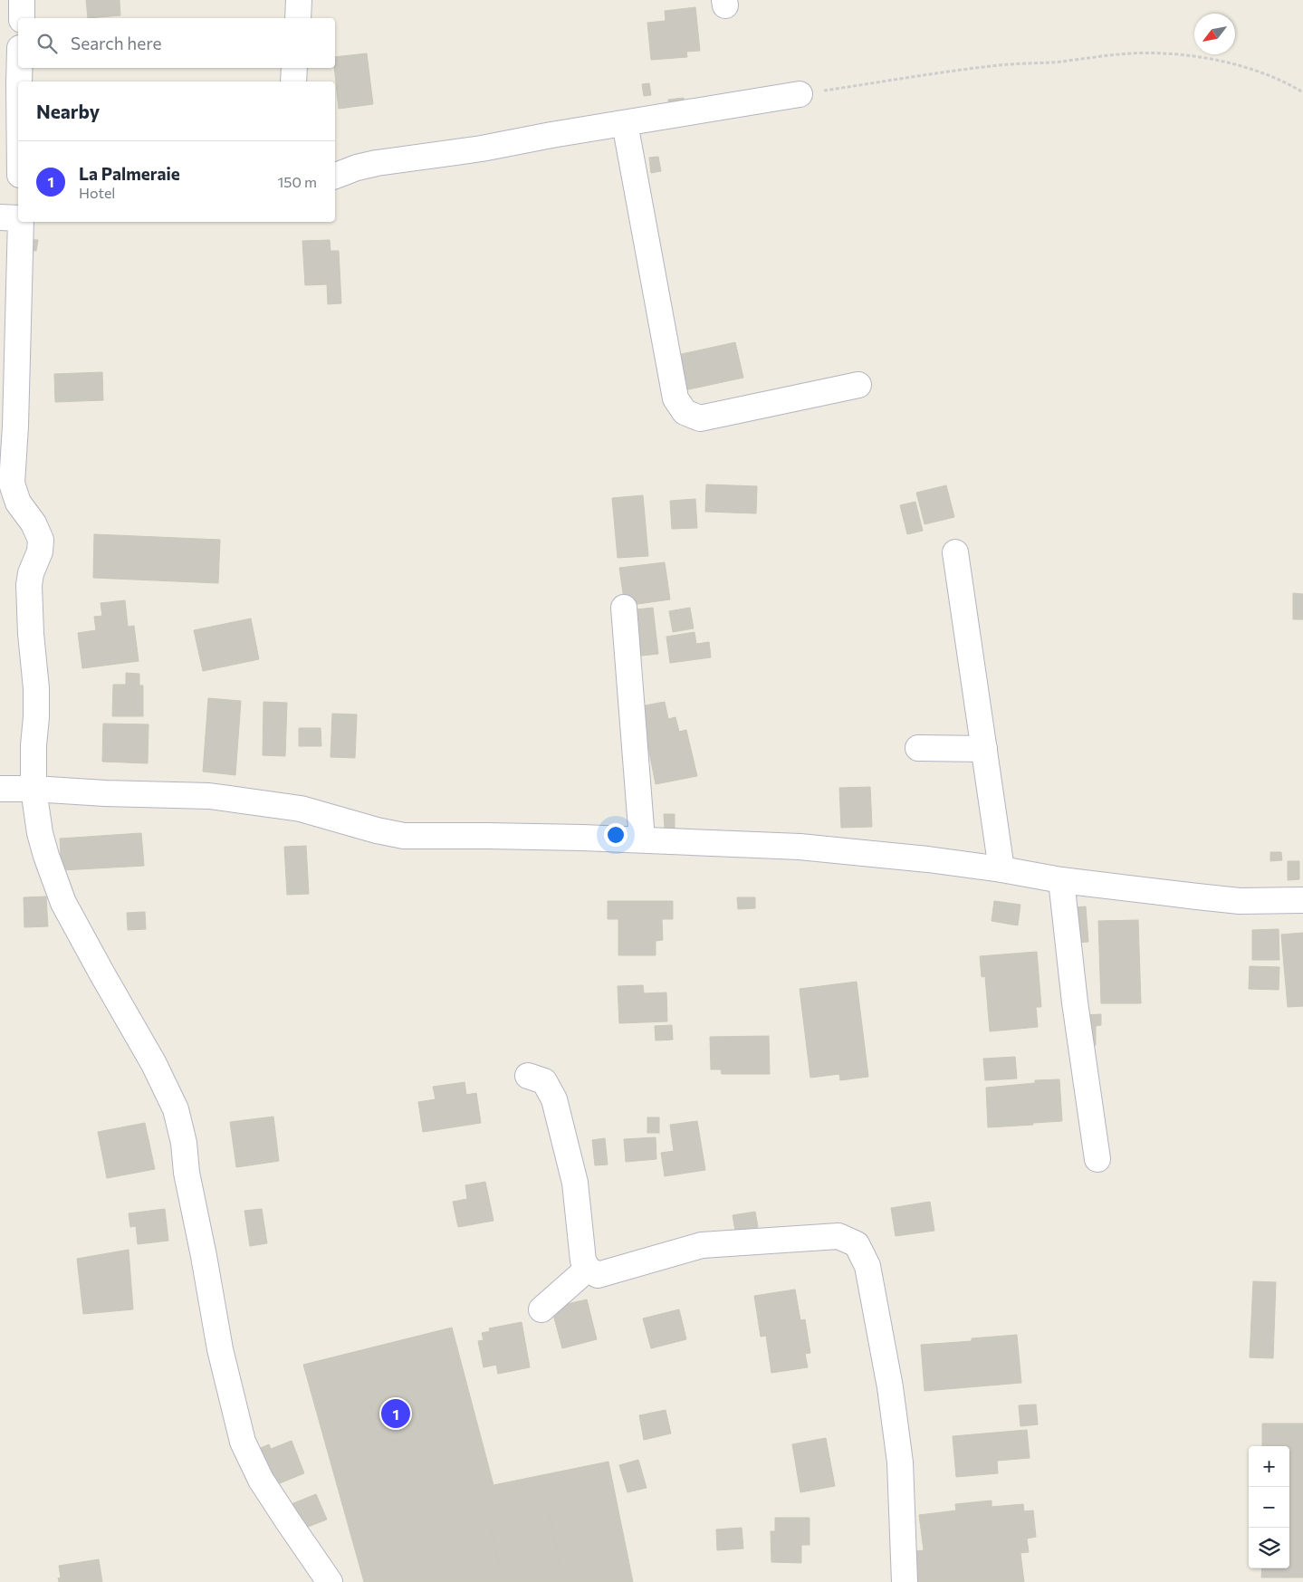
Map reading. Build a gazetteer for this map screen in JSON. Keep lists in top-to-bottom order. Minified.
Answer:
{"north":"bottom left","page":{"search":"Search here","heading":"Nearby","list":[{"mark":"1","name":"La Palmeraie","note":"Hotel","value":"150 m"}],"pins":"1","map_buttons":["+","−"]}}
